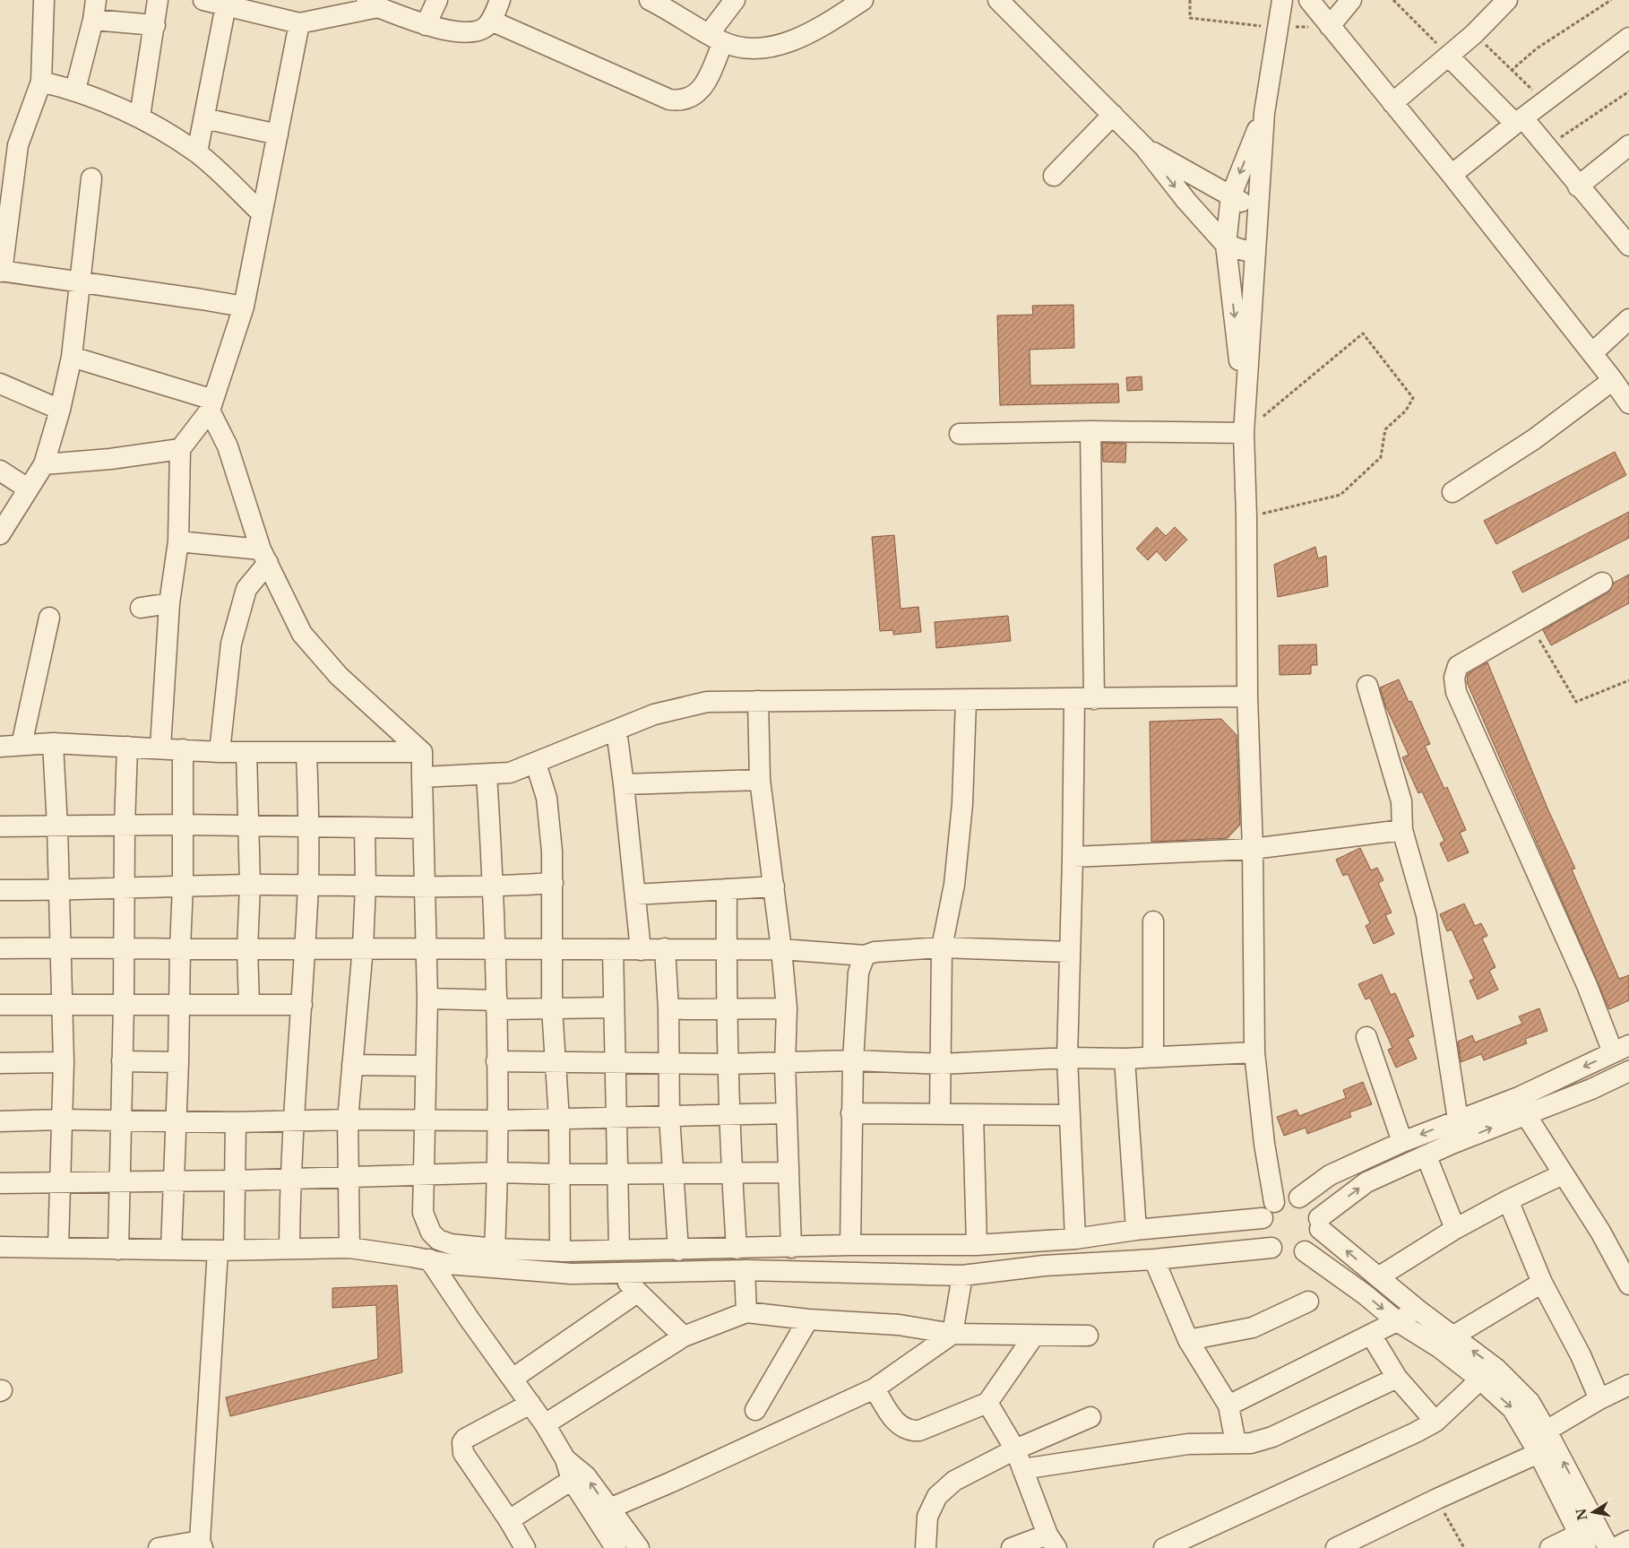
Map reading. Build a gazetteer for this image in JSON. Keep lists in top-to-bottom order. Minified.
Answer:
{"north":"left"}
